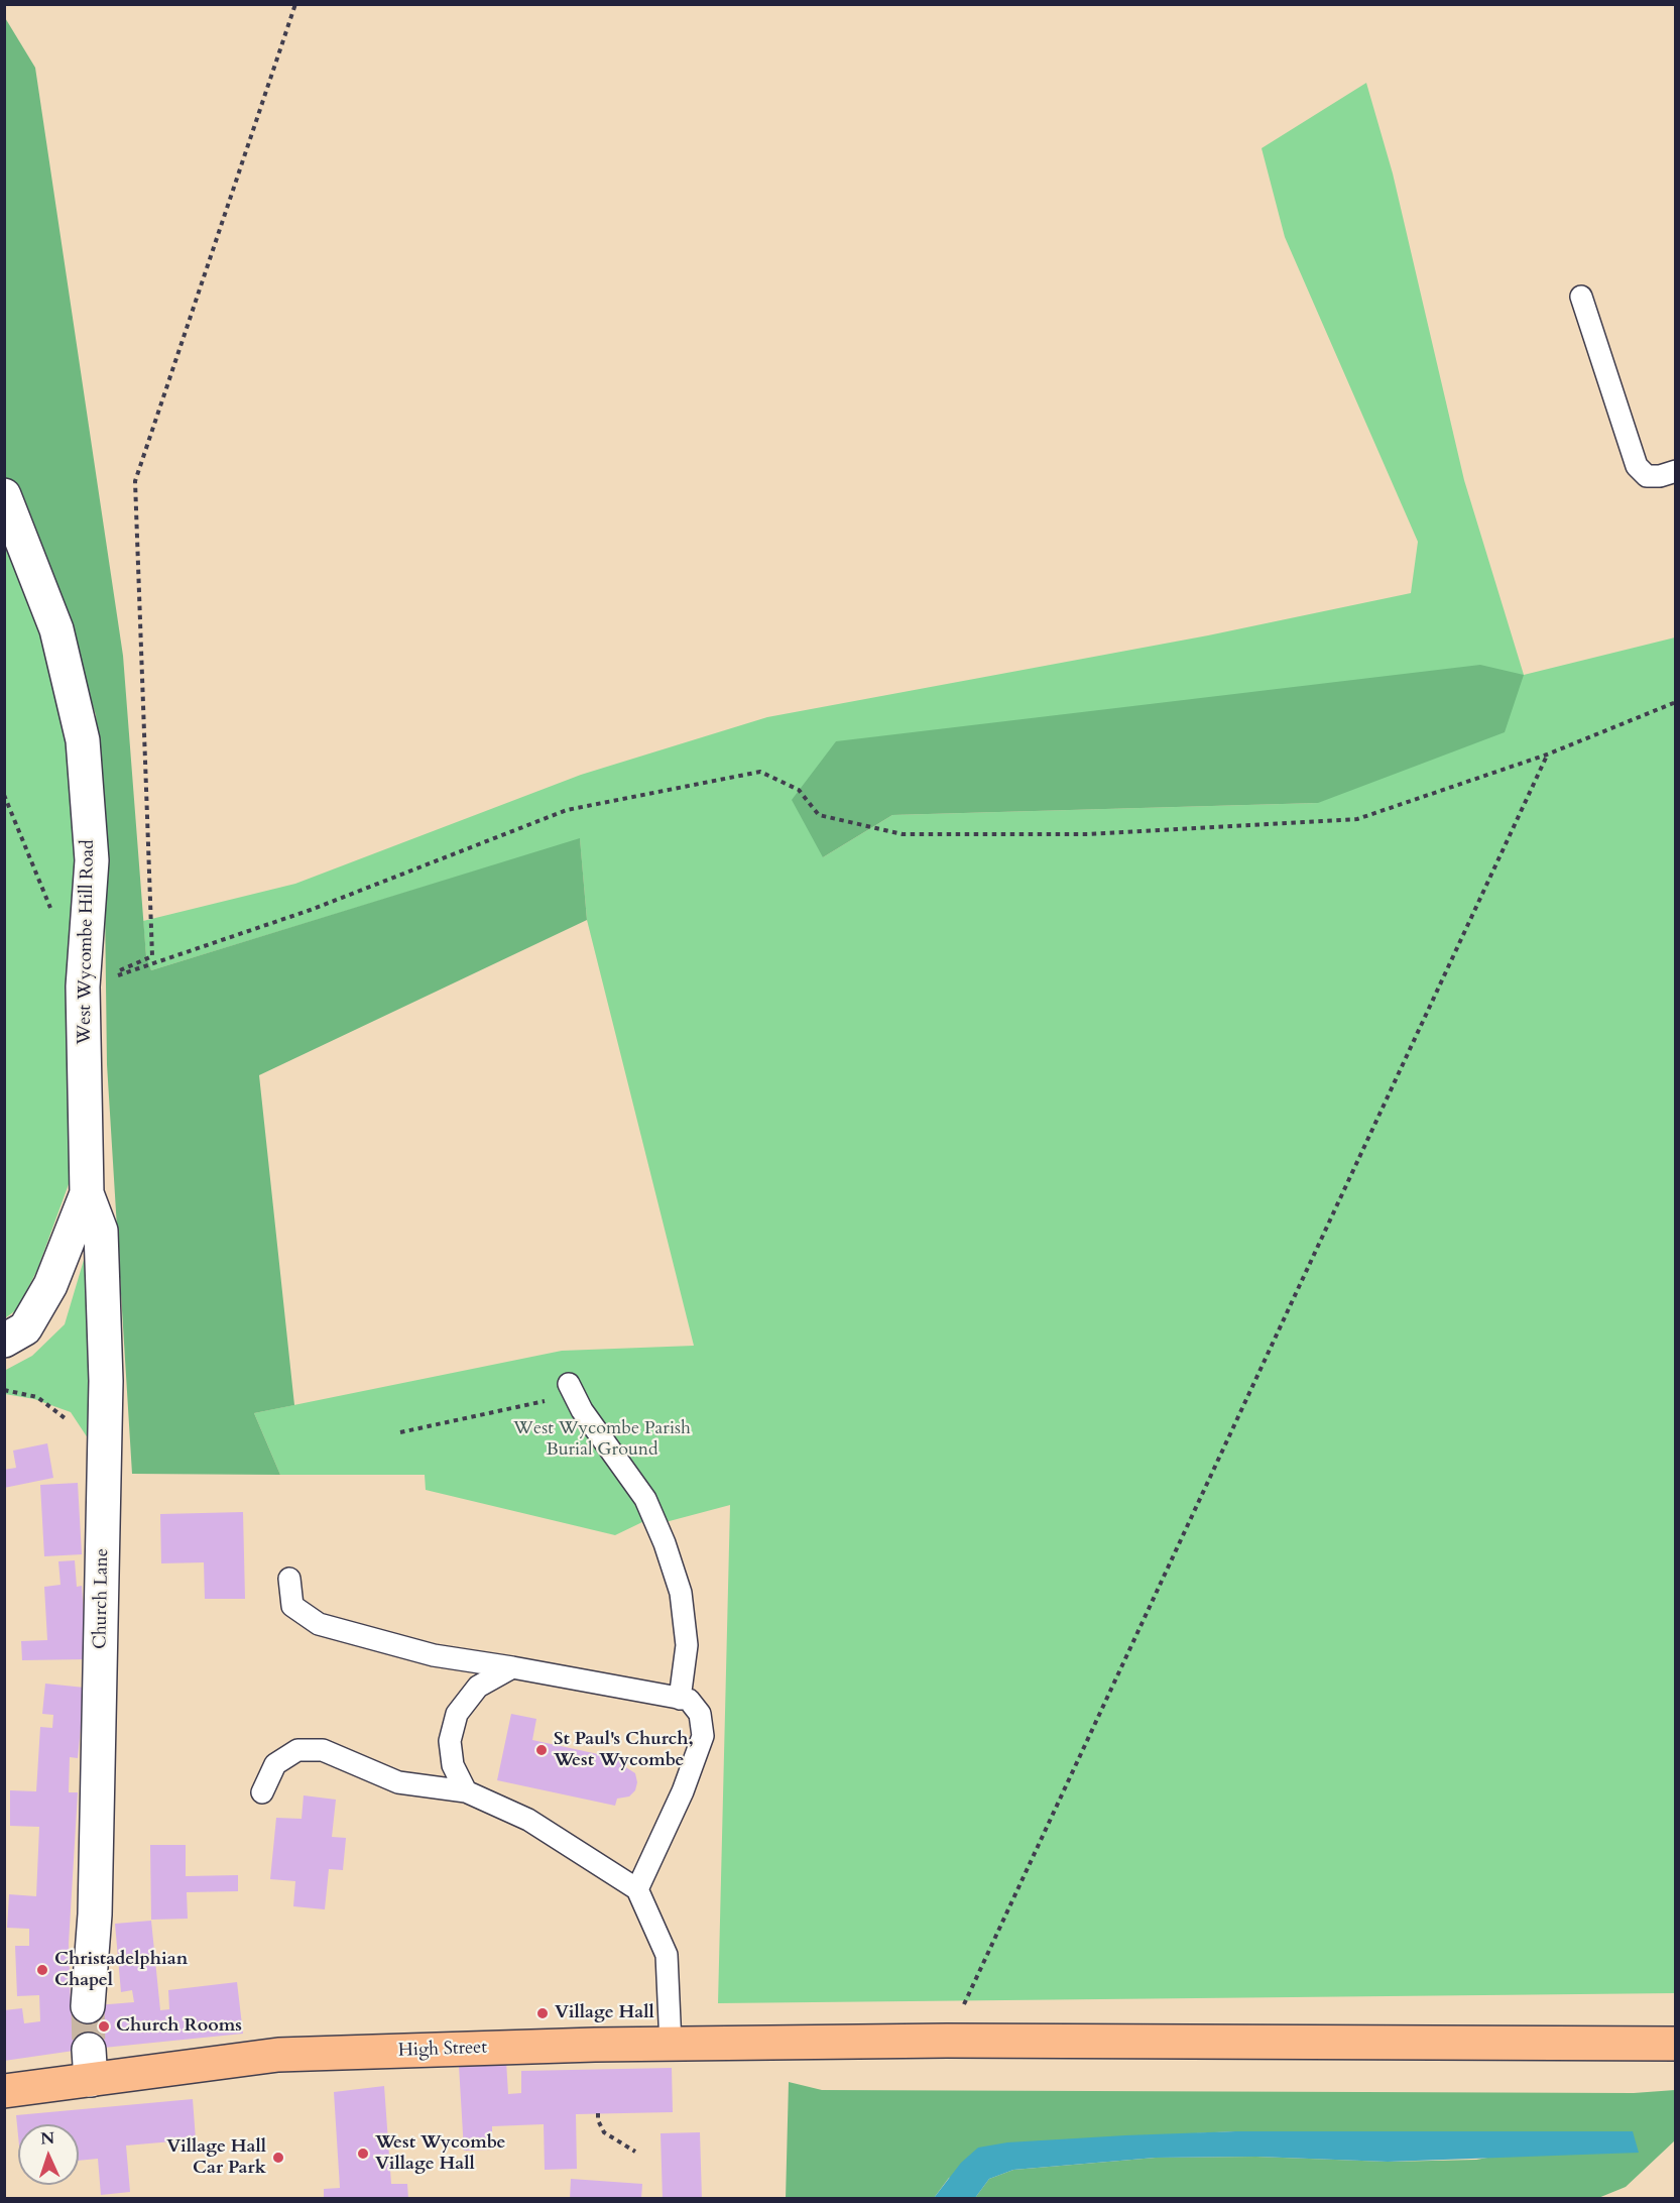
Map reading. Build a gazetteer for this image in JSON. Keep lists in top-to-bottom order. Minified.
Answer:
{"streets":{"main road":["High Street"],"street":["West Wycombe Hill Road","Church Lane"]},"crossings":[["West Wycombe Hill Road","Church Lane"]],"parks":["West Wycombe Parish Burial Ground"],"places":["St Paul's Church, West Wycombe","Christadelphian Chapel","Village Hall","Church Rooms","West Wycombe Village Hall","Village Hall Car Park"],"north":"top"}
